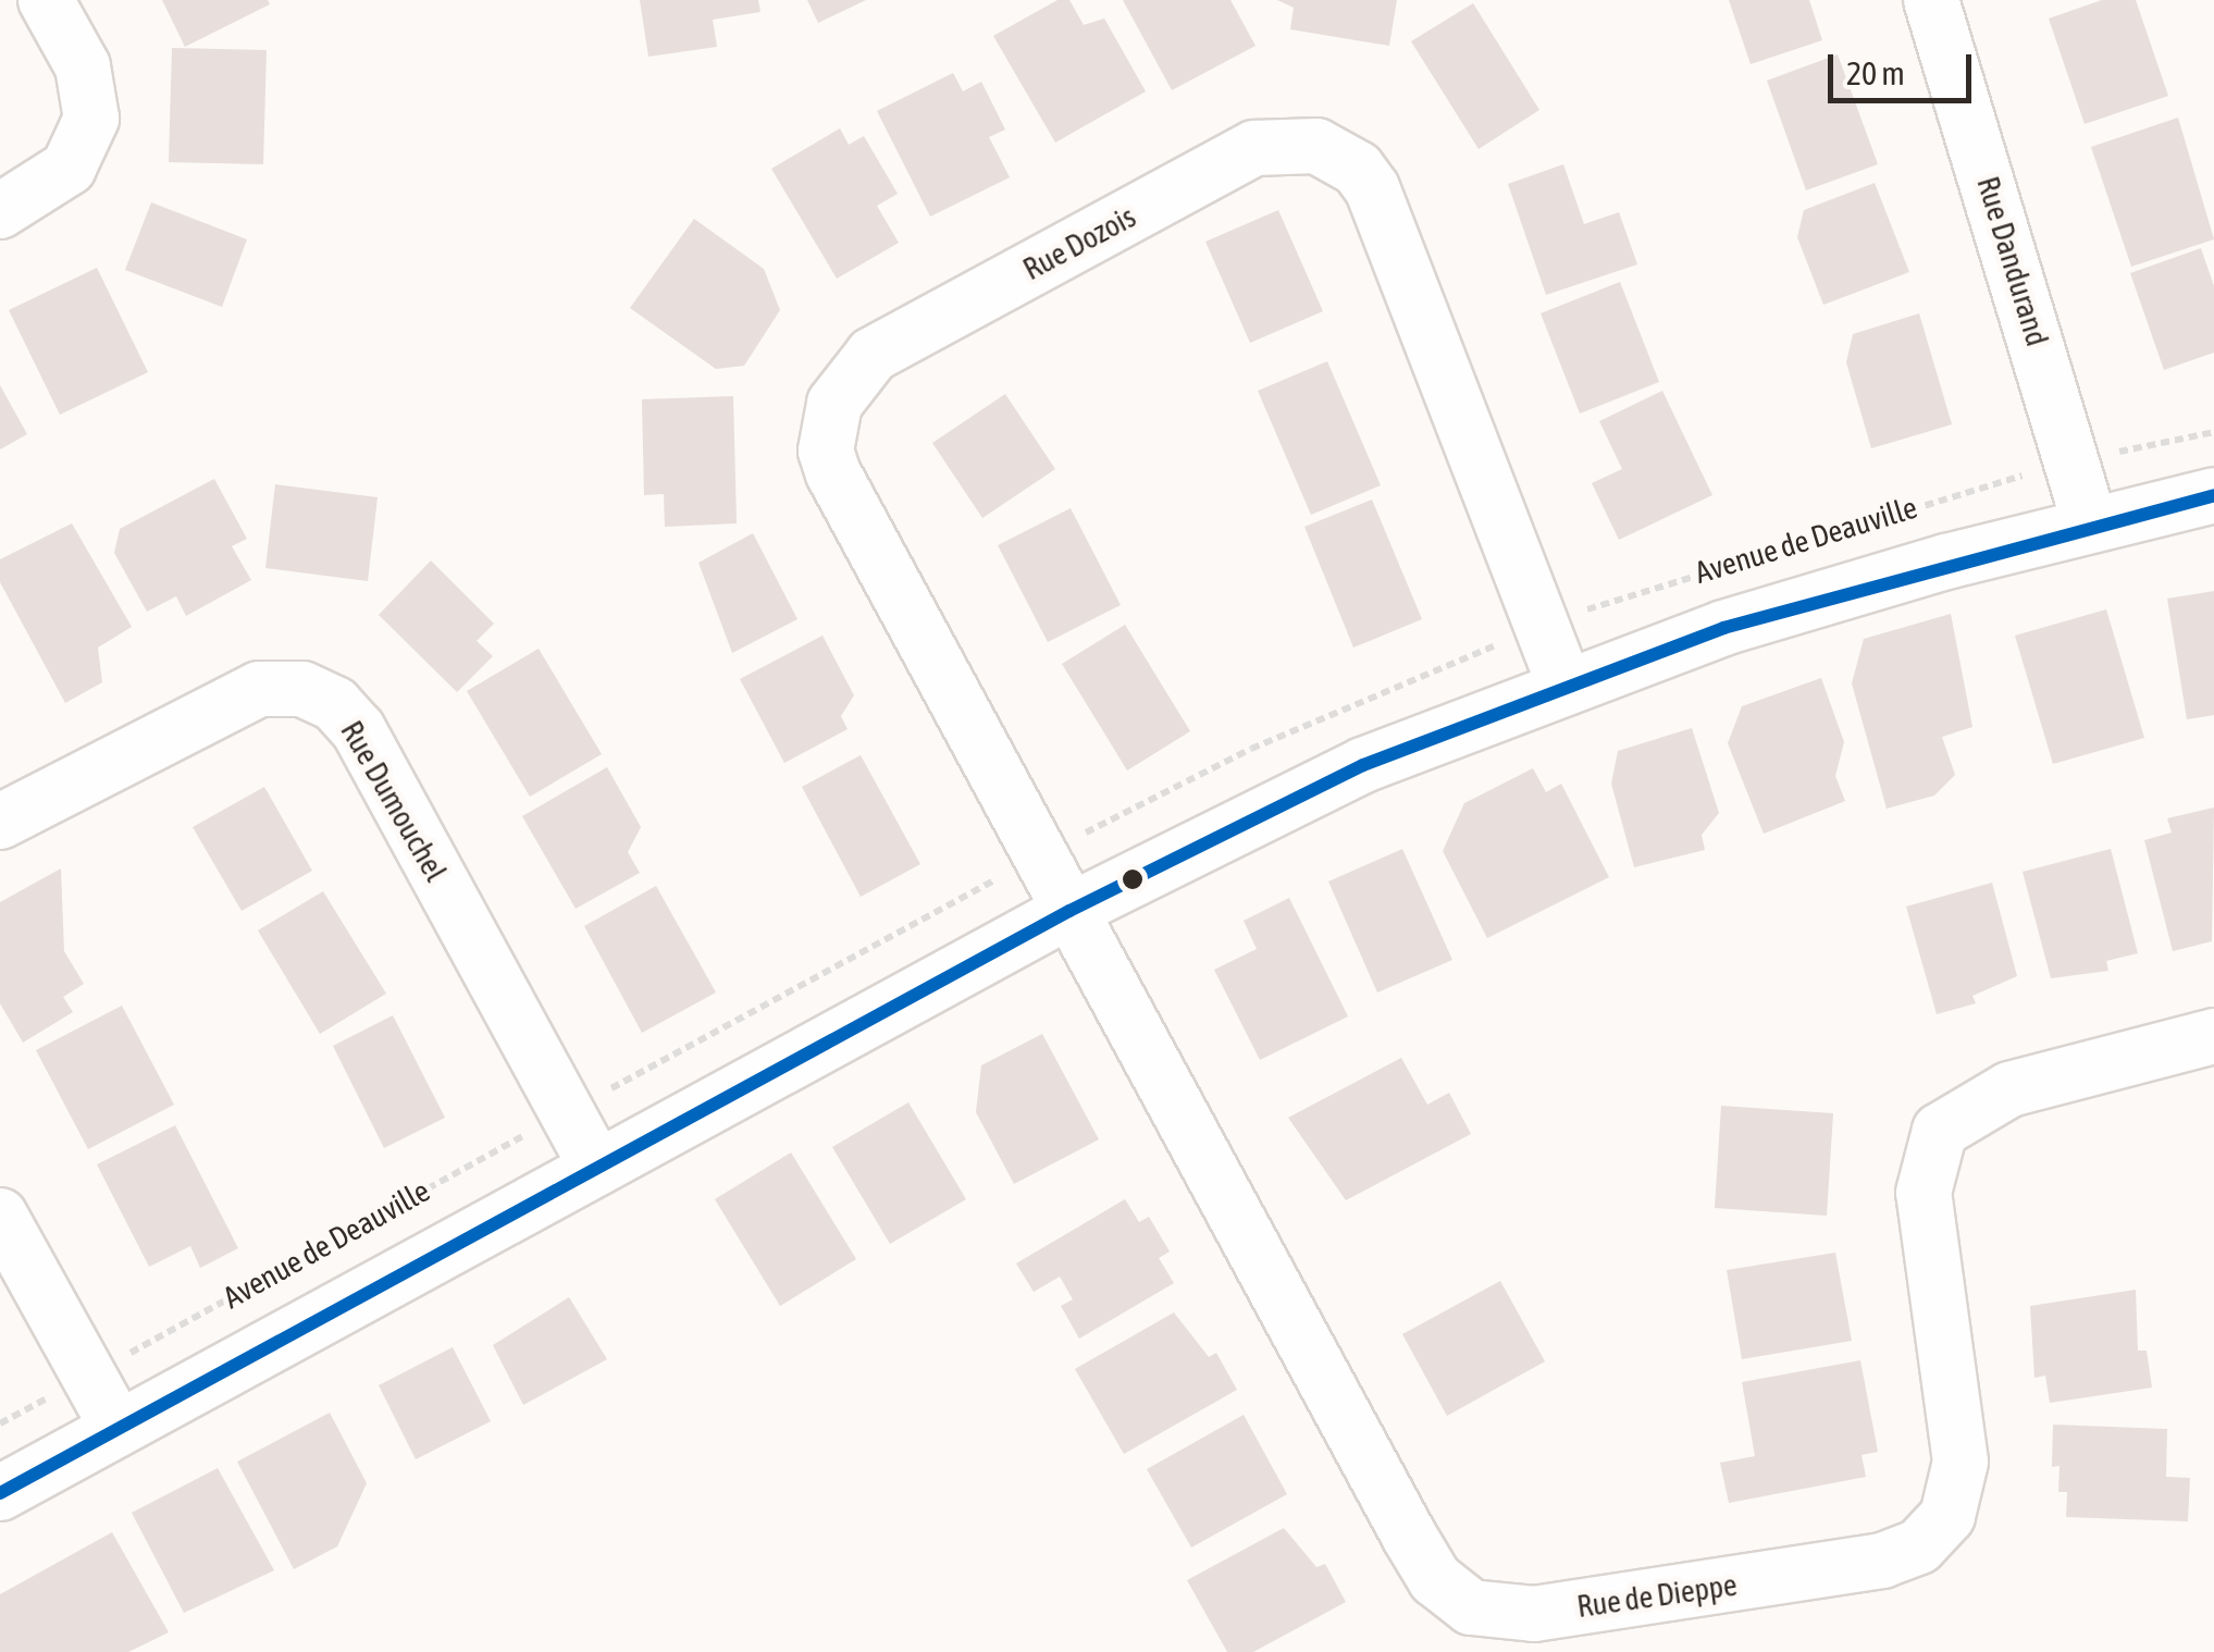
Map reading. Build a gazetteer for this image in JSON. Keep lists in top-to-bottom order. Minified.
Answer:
{"streets":{"street":["Rue Dozois","Rue Dandurand","Avenue de Deauville","Rue Dumouchel","Rue de Dieppe"]},"crossings":[["Rue Dozois","Avenue de Deauville"],["Rue Dozois","Rue de Dieppe"],["Rue Dandurand","Avenue de Deauville"],["Avenue de Deauville","Rue Dumouchel"],["Avenue de Deauville","Rue de Dieppe"]],"scale_bar":"20 m"}
